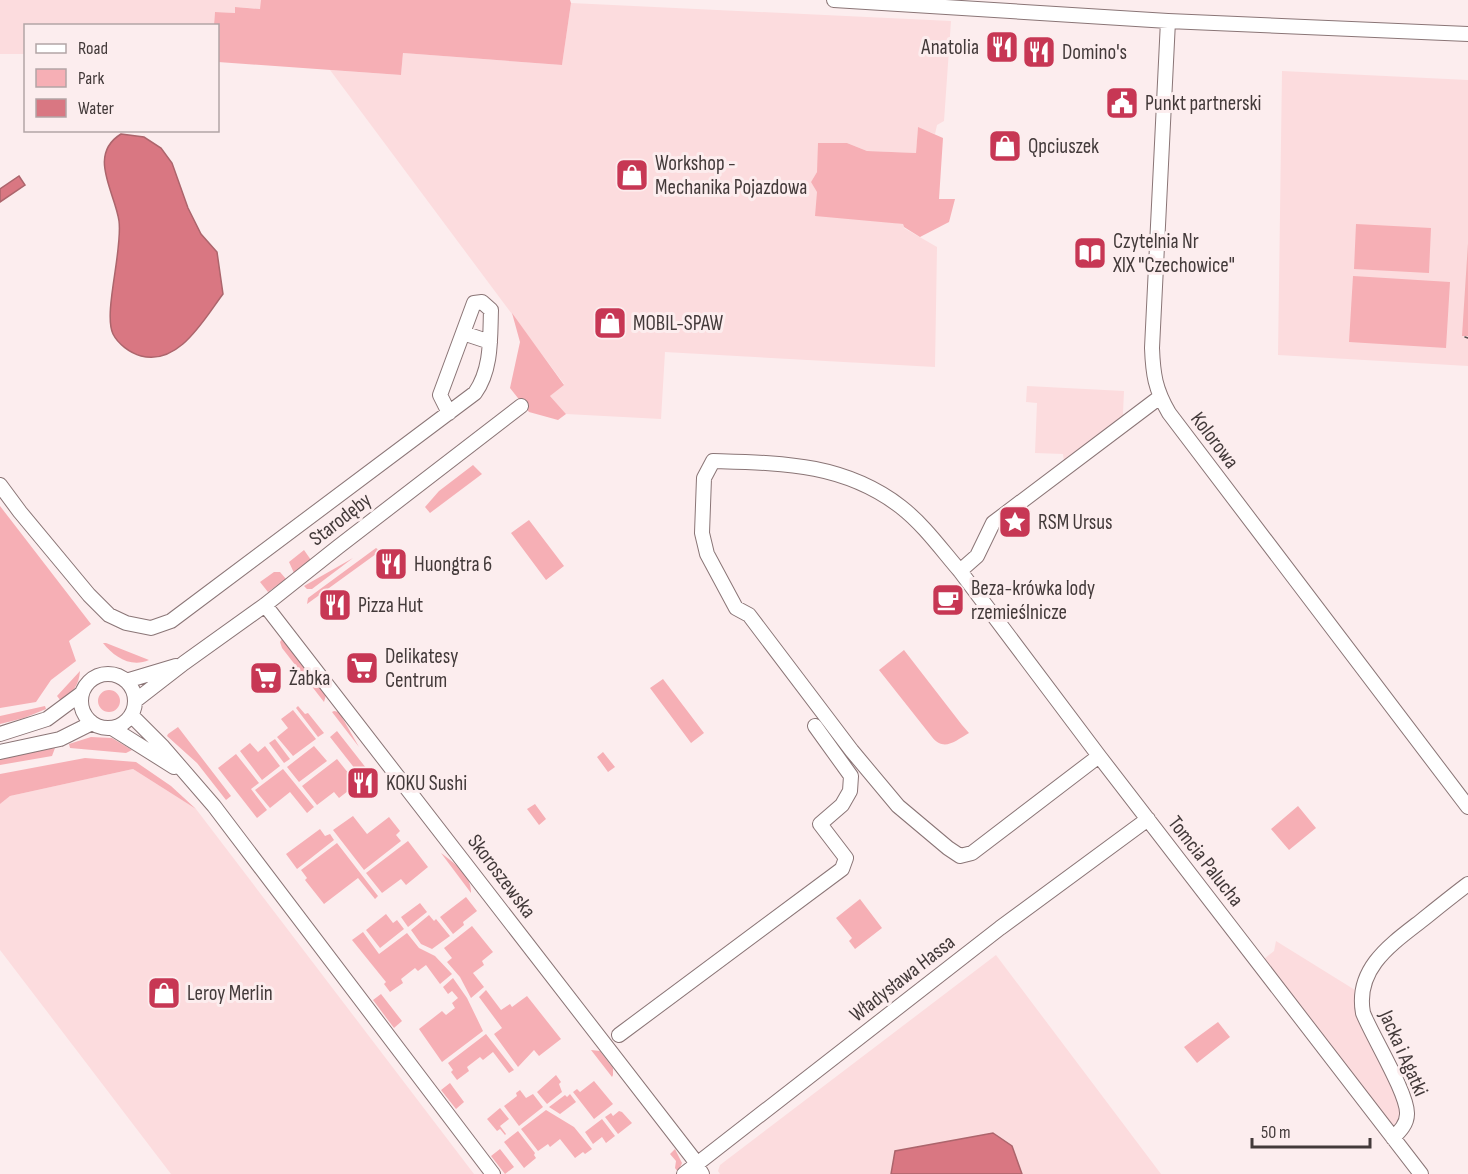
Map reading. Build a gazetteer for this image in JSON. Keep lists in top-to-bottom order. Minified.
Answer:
{"streets":{"street":["Kolorowa","Starodęby","Tomcia Palucha","Skoroszewska","Władysława Hassa","Jacka i Agatki"]},"crossings":[["Starodęby","Skoroszewska"],["Tomcia Palucha","Władysława Hassa"],["Tomcia Palucha","Jacka i Agatki"],["Skoroszewska","Władysława Hassa"]],"places":{"restaurant":["Anatolia","Domino's","Huongtra 6","Pizza Hut","KOKU Sushi"],"public building":["Punkt partnerski"],"shop":["Qpciuszek","Workshop - Mechanika Pojazdowa","MOBIL-SPAW","Leroy Merlin"],"library":["Czytelnia Nr XIX \"Czechowice\""],"place":["RSM Ursus"],"cafe":["Beza-krówka lody rzemieślnicze"],"supermarket":["Delikatesy Centrum","Żabka"]},"legend":["Road","Park","Water"],"scale_bar":"50 m"}
